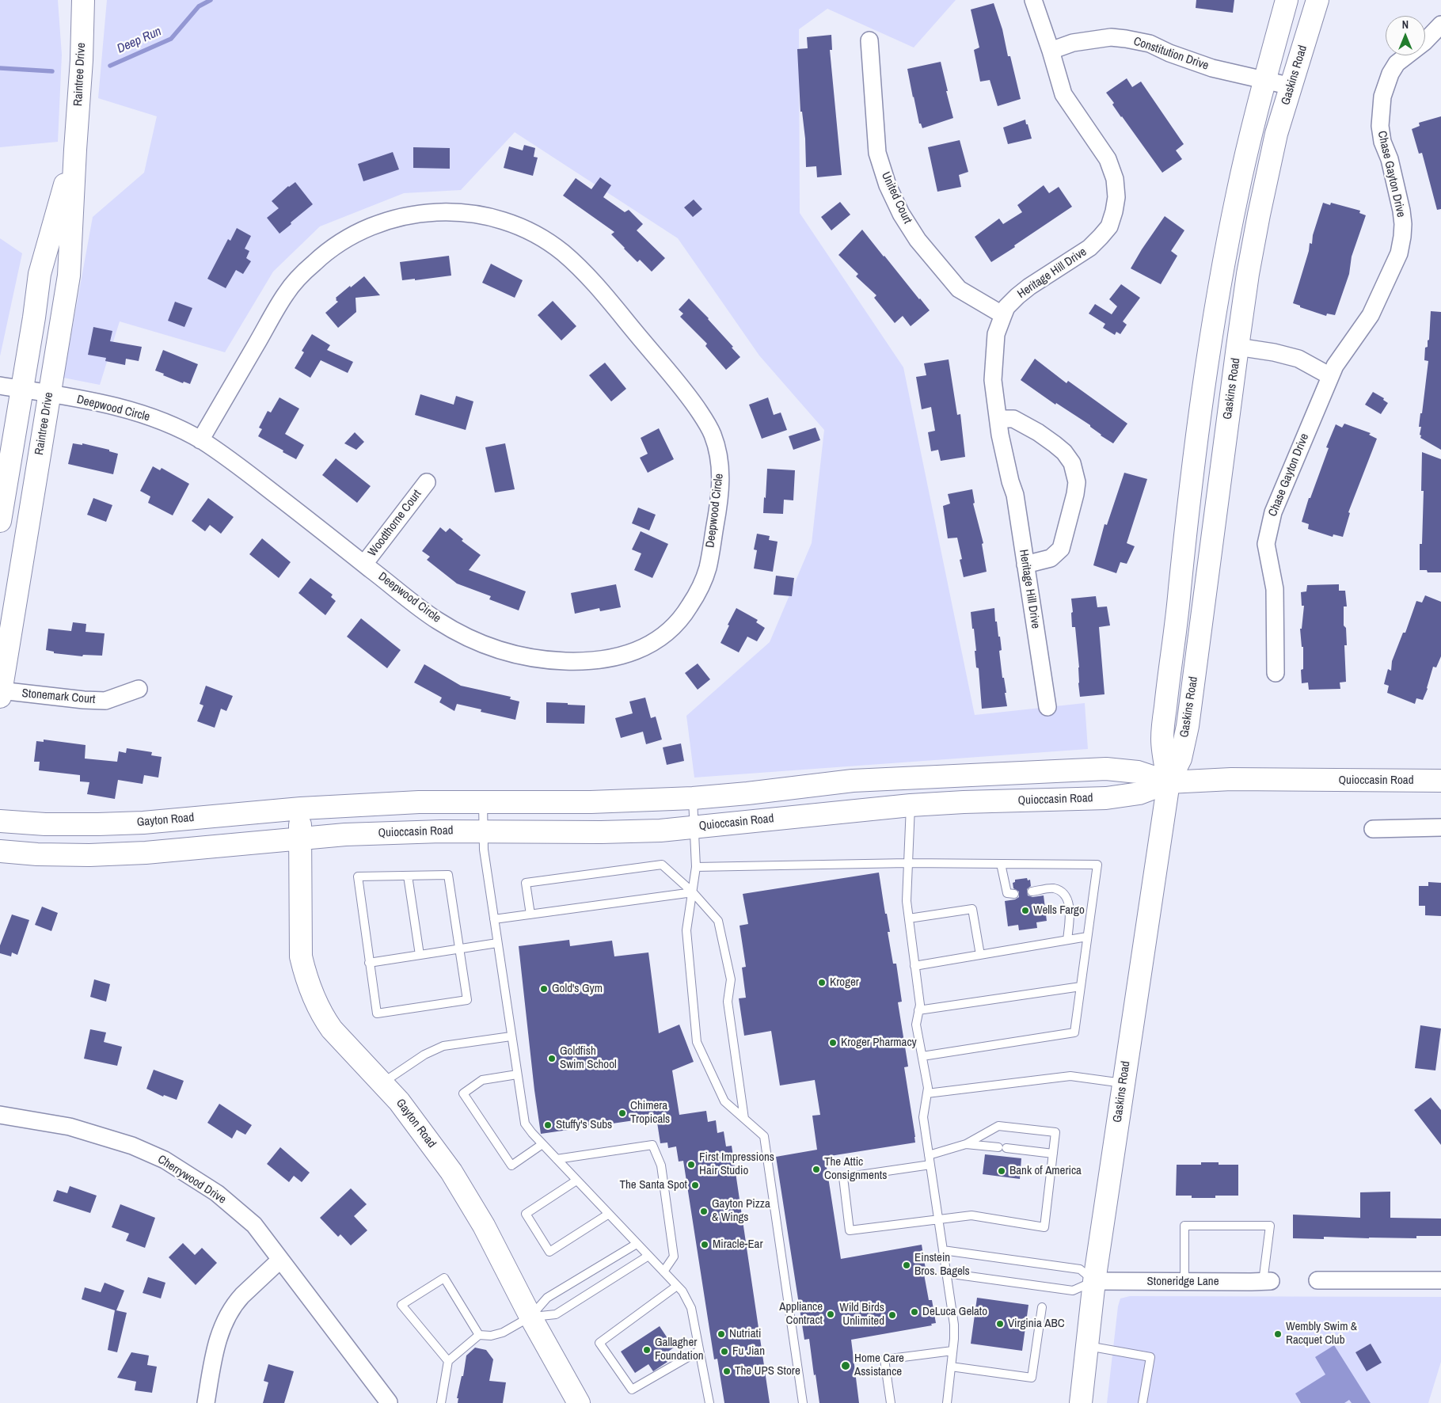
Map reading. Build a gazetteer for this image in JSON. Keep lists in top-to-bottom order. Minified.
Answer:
{"streets":{"main road":["Raintree Drive","Gaskins Road","Quioccasin Road","Gayton Road"],"street":["Constitution Drive","Chase Gayton Drive","United Court","Heritage Hill Drive","Deepwood Circle","Woodthorne Court","Stonemark Court","Cherrywood Drive","Stoneridge Lane"]},"crossings":[["Constitution Drive","Gaskins Road"],["Constitution Drive","Heritage Hill Drive"],["Raintree Drive","Deepwood Circle"],["Raintree Drive","Stonemark Court"],["Gaskins Road","Quioccasin Road"],["Gaskins Road","Stoneridge Lane"],["United Court","Heritage Hill Drive"],["Deepwood Circle","Woodthorne Court"],["Quioccasin Road","Gayton Road"]],"water":["Deep Run"],"places":["Wells Fargo","Kroger","Gold's Gym","Kroger Pharmacy","Goldfish Swim School","Chimera Tropicals","Stuffy's Subs","First Impressions Hair Studio","The Attic Consignments","Bank of America","The Santa Spot","Gayton Pizza & Wings","Miracle-Ear","Einstein Bros. Bagels","DeLuca Gelato","Appliance Contract","Wild Birds Unlimited","Virginia ABC","Nutriati","Wembly Swim & Racquet Club","Gallagher Foundation","Fu Jian","Home Care Assistance","The UPS Store"],"north":"top"}
